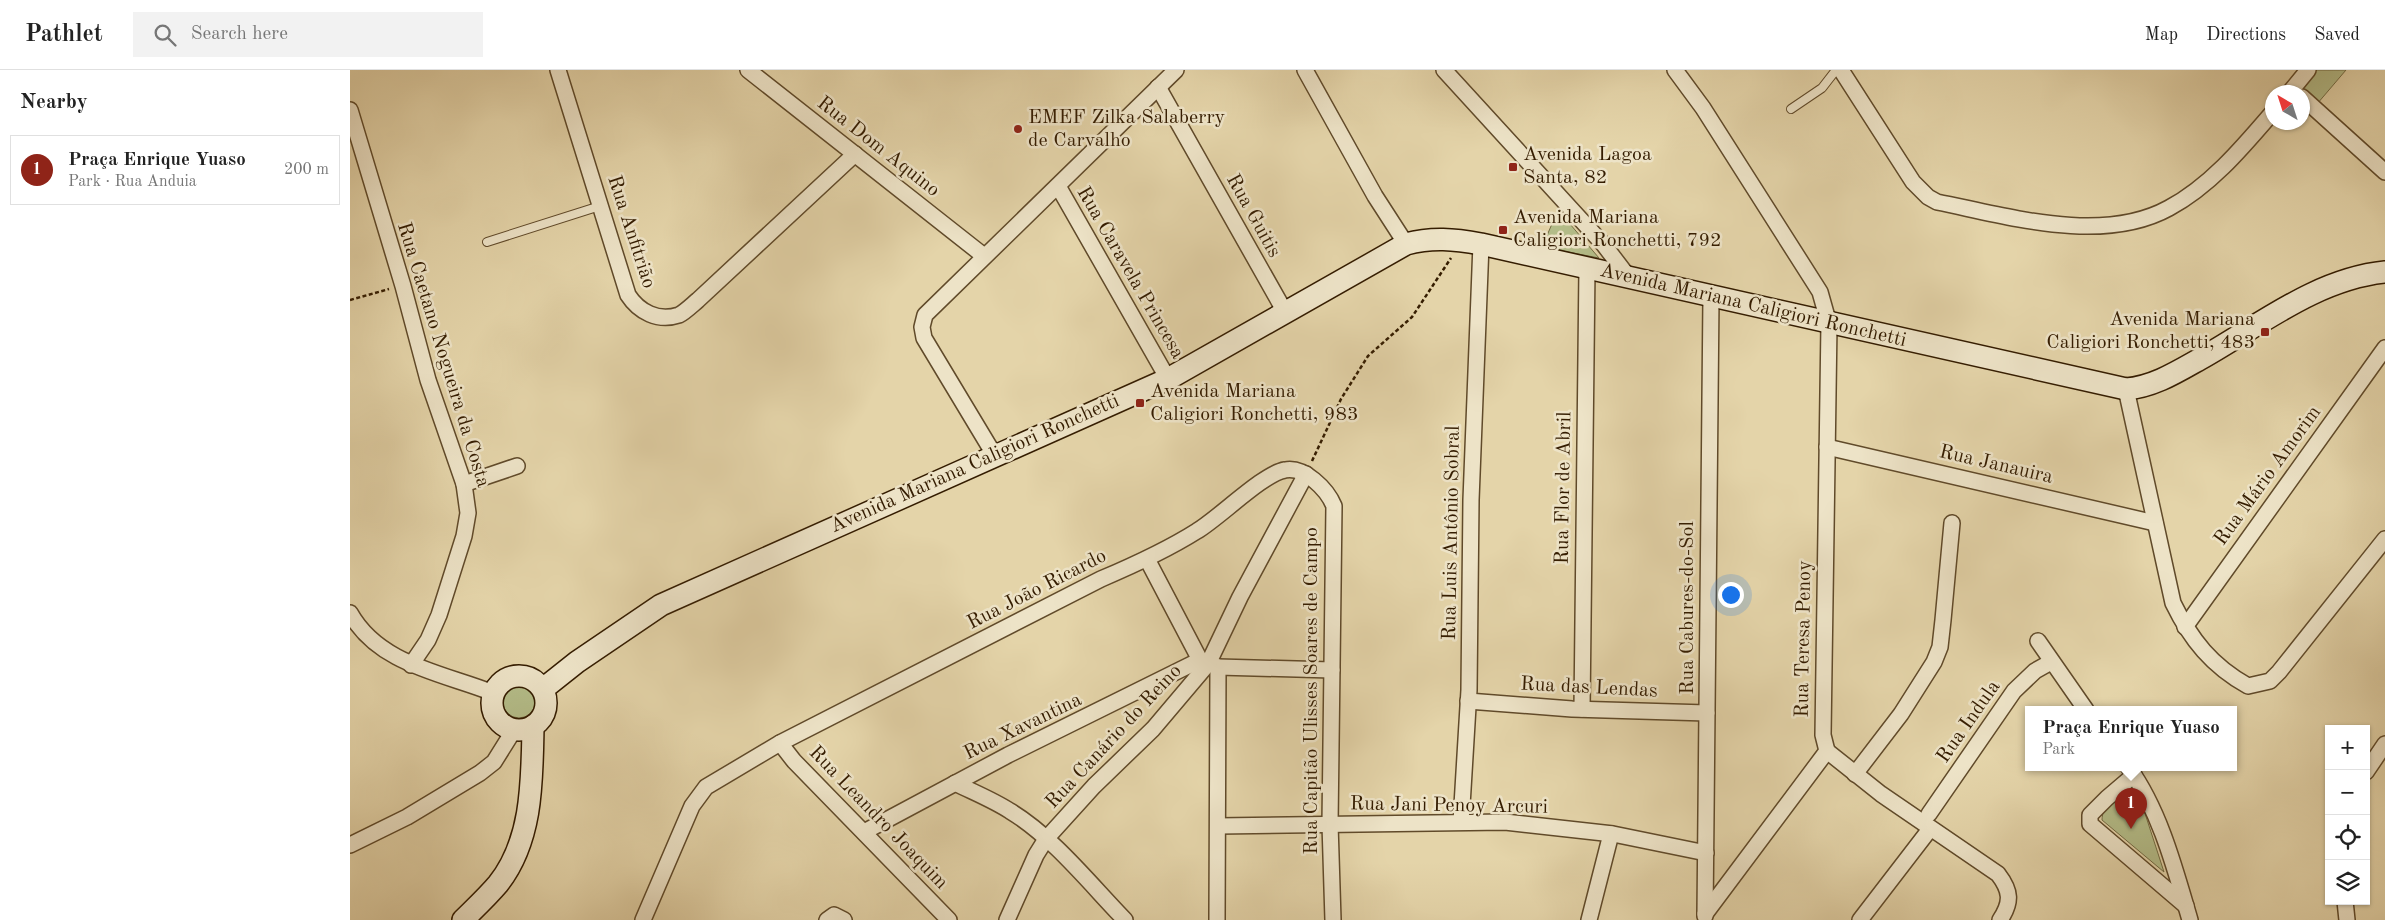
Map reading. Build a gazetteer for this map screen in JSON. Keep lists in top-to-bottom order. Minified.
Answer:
{"streets":{"street":["Rua Dom Aquino","Rua Guitis","Rua Anfitrião","Rua Caravela Princesa","Avenida Mariana Caligiori Ronchetti","Rua Caetano Nogueira da Costa","Rua Janauira","Rua Mário Amorim","Rua Flor de Abril","Rua Luis Antônio Sobral","Rua João Ricardo","Rua Cabures-do-Sol","Rua Teresa Penoy","Rua das Lendas","Rua Capitão Ulisses Soares de Campo","Rua Indula","Rua Xavantina","Rua Canário do Reino","Rua Jani Penoy Arcuri","Rua Leandro Joaquim"]},"crossings":[["Rua Dom Aquino","Rua Anfitrião"],["Rua Guitis","Avenida Mariana Caligiori Ronchetti"],["Rua Caravela Princesa","Avenida Mariana Caligiori Ronchetti"],["Avenida Mariana Caligiori Ronchetti","Rua Flor de Abril"],["Avenida Mariana Caligiori Ronchetti","Rua Luis Antônio Sobral"],["Avenida Mariana Caligiori Ronchetti","Rua Cabures-do-Sol"],["Avenida Mariana Caligiori Ronchetti","Rua Teresa Penoy"],["Rua Janauira","Rua Teresa Penoy"],["Rua Flor de Abril","Rua das Lendas"],["Rua Luis Antônio Sobral","Rua das Lendas"],["Rua Luis Antônio Sobral","Rua Jani Penoy Arcuri"],["Rua João Ricardo","Rua Capitão Ulisses Soares de Campo"],["Rua João Ricardo","Rua Canário do Reino"],["Rua João Ricardo","Rua Leandro Joaquim"],["Rua Cabures-do-Sol","Rua das Lendas"],["Rua Cabures-do-Sol","Rua Jani Penoy Arcuri"],["Rua Capitão Ulisses Soares de Campo","Rua Xavantina"],["Rua Capitão Ulisses Soares de Campo","Rua Canário do Reino"],["Rua Capitão Ulisses Soares de Campo","Rua Jani Penoy Arcuri"],["Rua Xavantina","Rua Canário do Reino"],["Rua Xavantina","Rua Leandro Joaquim"]],"places":{"other":["EMEF Zilka Salaberry de Carvalho"],"transit":["Avenida Lagoa Santa, 82","Avenida Mariana Caligiori Ronchetti, 792","Avenida Mariana Caligiori Ronchetti, 483","Avenida Mariana Caligiori Ronchetti, 983"]},"north":"top left","page":{"header":"Pathlet","search":"Search here","nav":["Map","Directions","Saved"],"heading":"Nearby","list":[{"mark":"1","name":"Praça Enrique Yuaso","note":"Park · Rua Anduia","value":"200 m"}],"popup":["Praça Enrique Yuaso","Park"],"map_buttons":["+","−"],"pins":"1"}}
